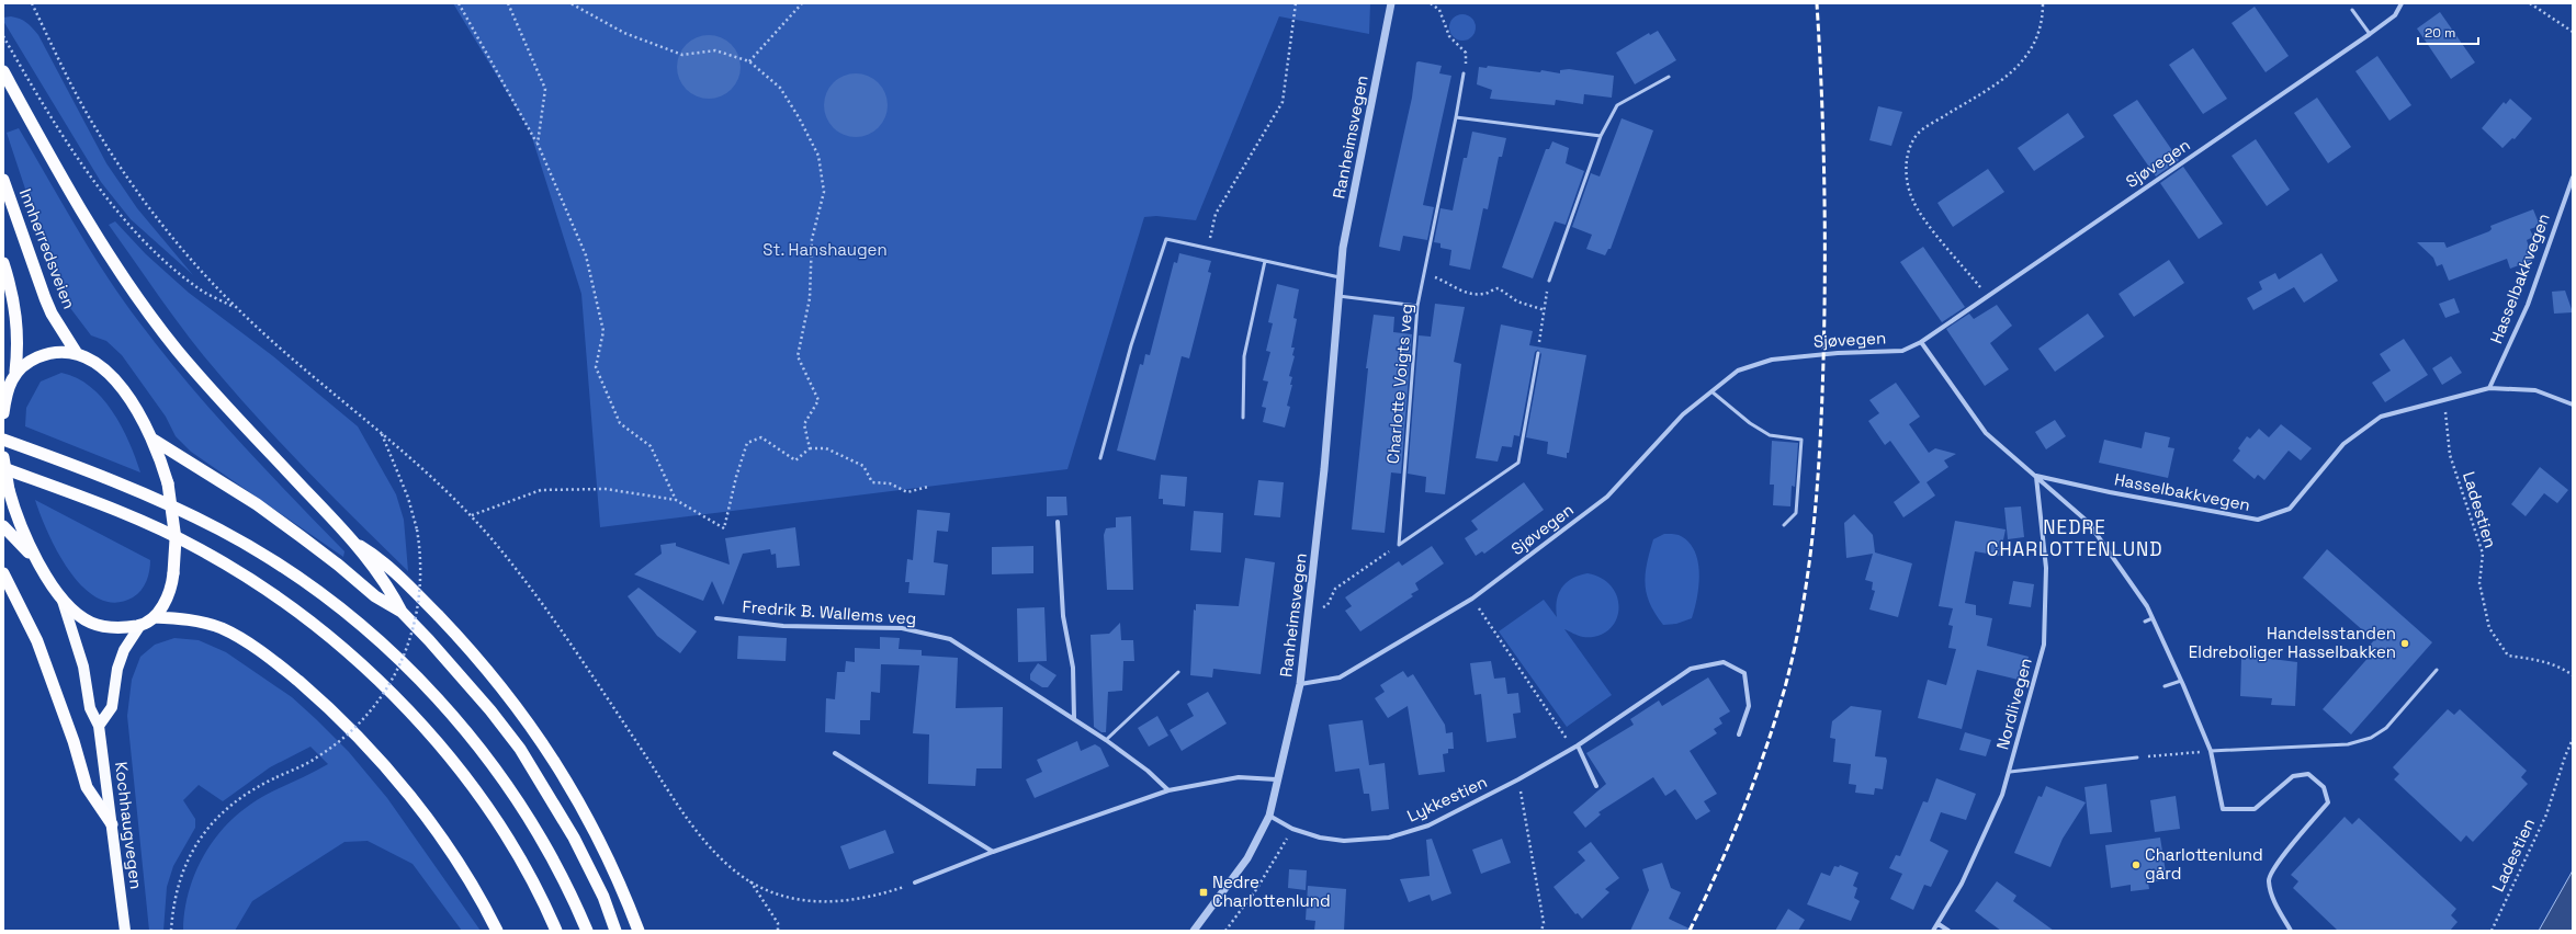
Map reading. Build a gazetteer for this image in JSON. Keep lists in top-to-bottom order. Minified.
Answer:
{"streets":{"highway":["Innherredsveien"],"main road":["Kochhaugvegen"],"street":["Ranheimsvegen","Sjøvegen","Hasselbakkvegen","Fredrik B. Wallems veg","Nordlivegen","Lykkestien"],"lane":["Charlotte Voigts veg"],"path":["Ladestien"]},"crossings":[["Ranheimsvegen","Sjøvegen"],["Ranheimsvegen","Lykkestien"],["Sjøvegen","Hasselbakkvegen"],["Hasselbakkvegen","Ladestien"],["Hasselbakkvegen","Nordlivegen"]],"districts":["NEDRE CHARLOTTENLUND"],"parks":["St. Hanshaugen"],"places":{"other":["Handelsstanden Eldreboliger Hasselbakken","Charlottenlund gård"],"transit":["Nedre Charlottenlund"]},"scale_bar":"20 m"}
